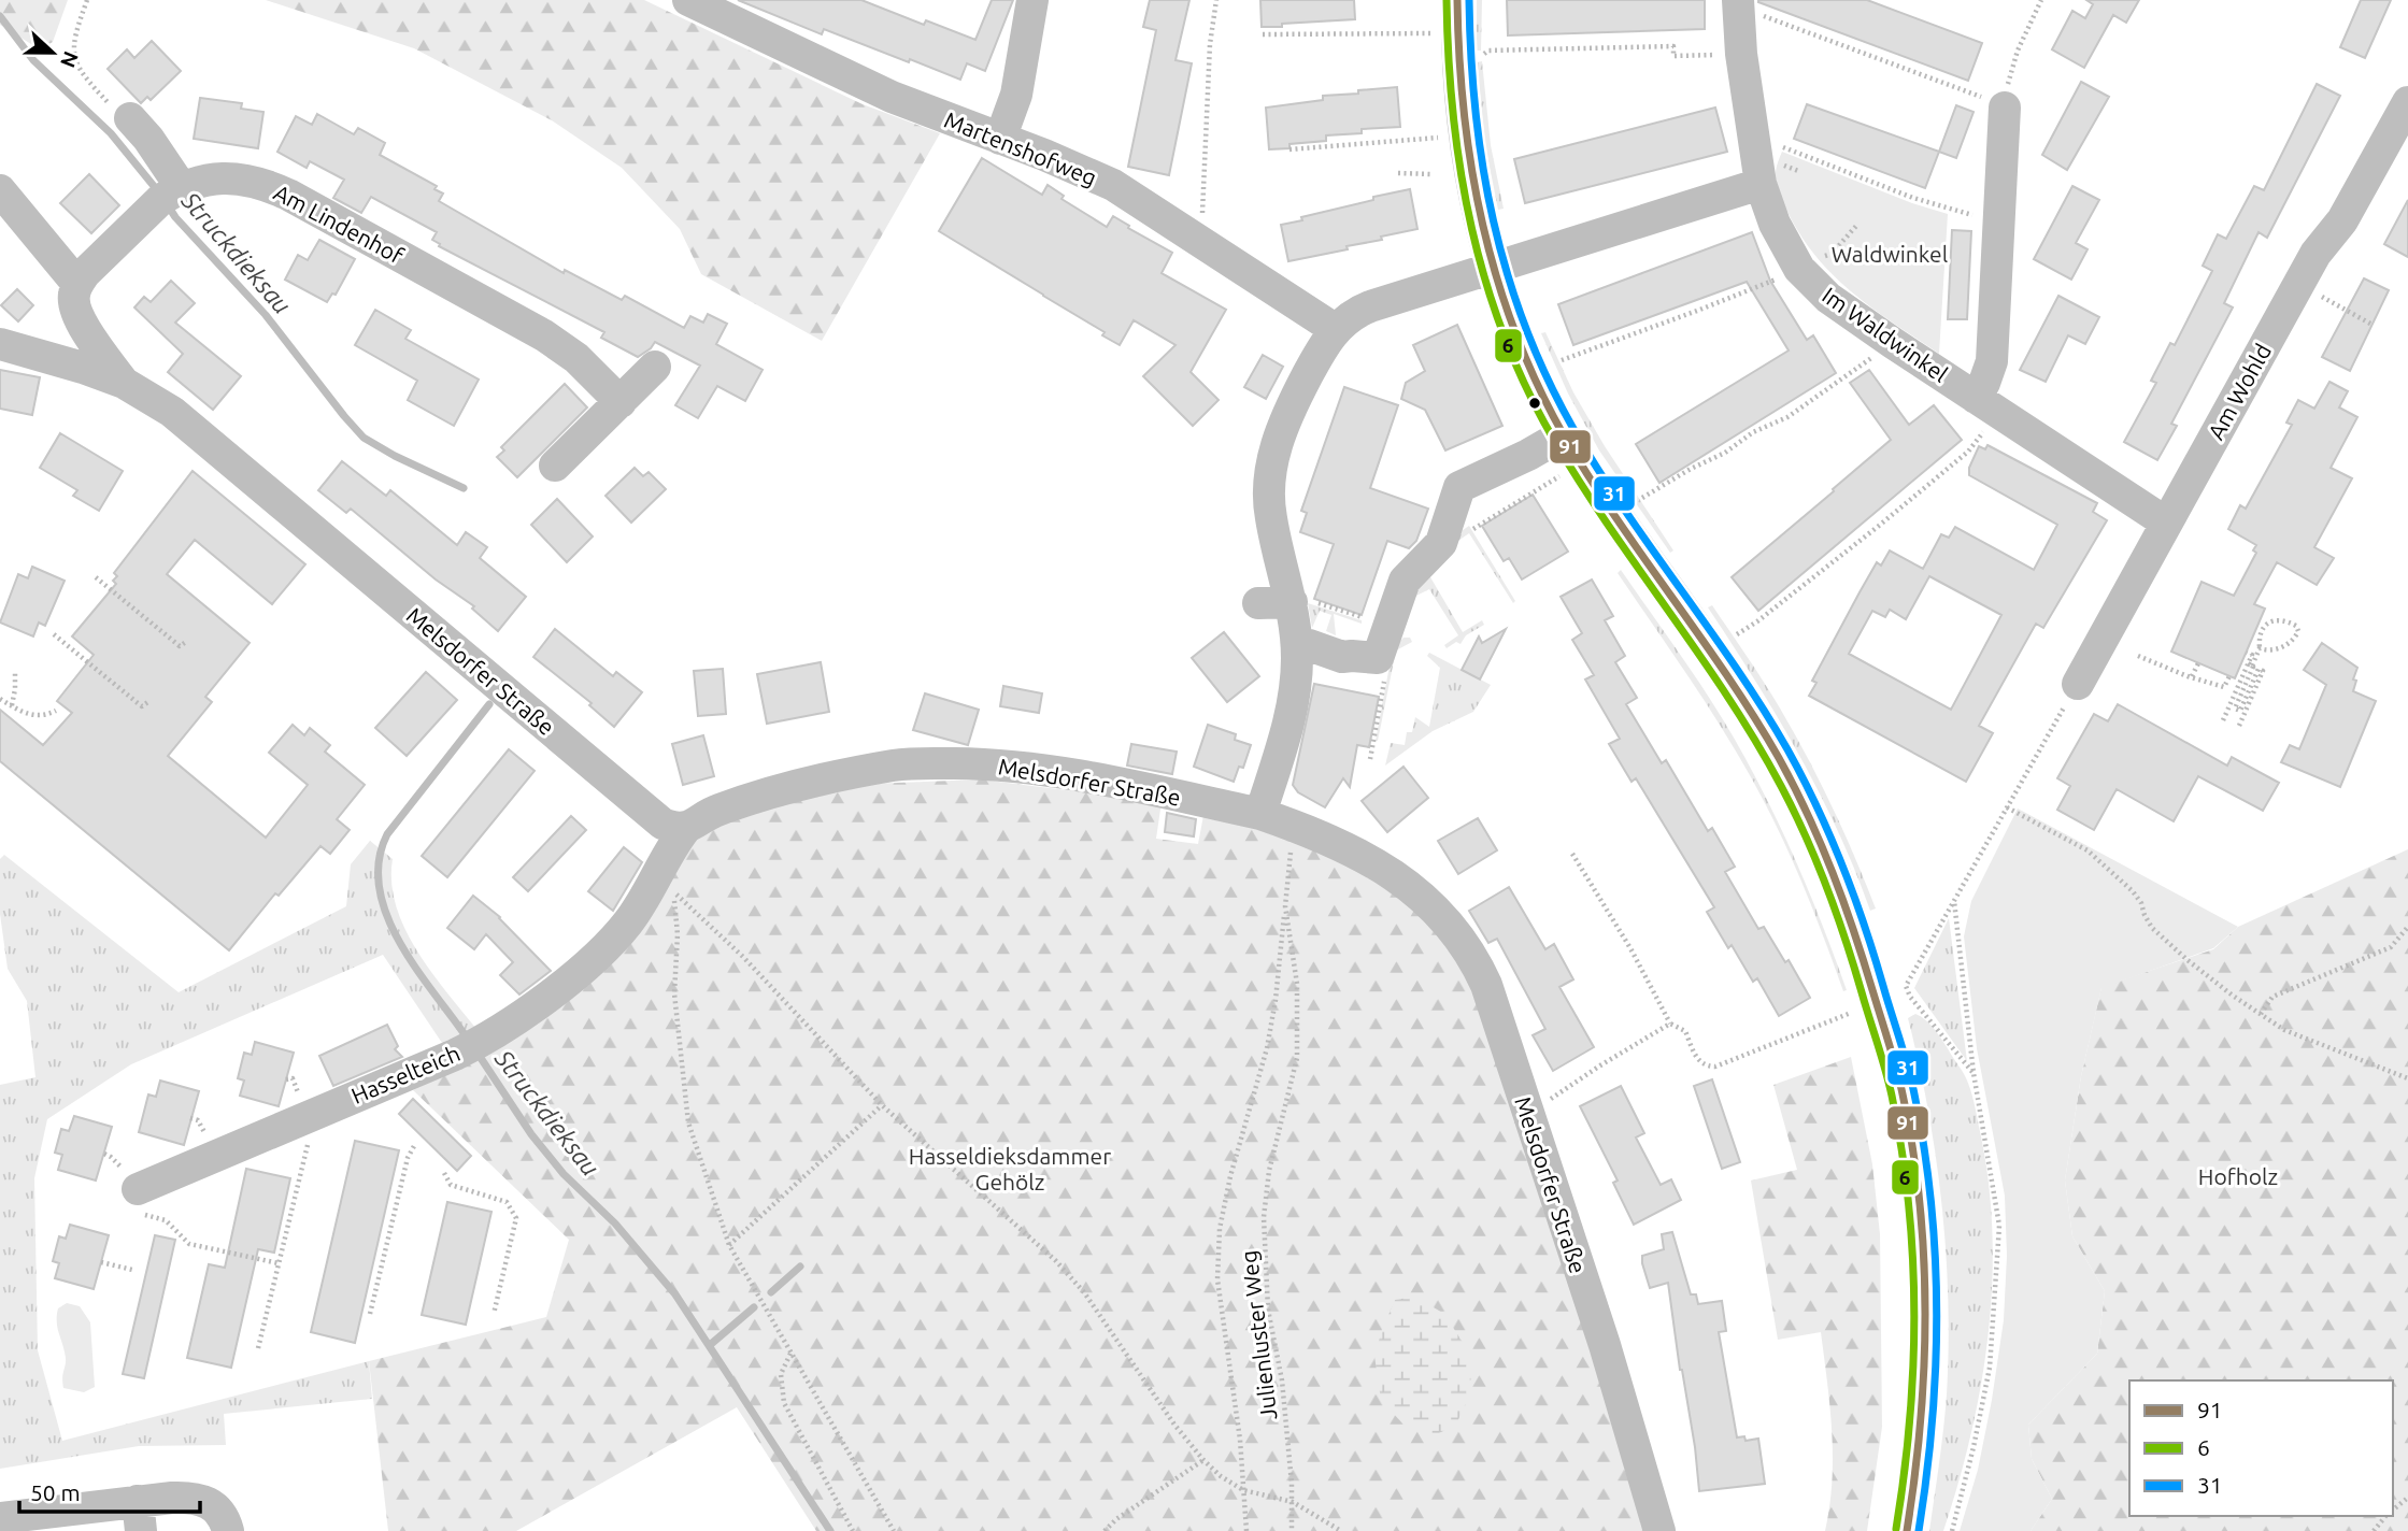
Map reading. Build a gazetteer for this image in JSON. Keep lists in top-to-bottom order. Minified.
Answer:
{"streets":{"street":["Martenshofweg","Am Lindenhof","Im Waldwinkel","Am Wohld","Melsdorfer Straße","Hasselteich"],"path":["Julienluster Weg"]},"crossings":[["Im Waldwinkel","Am Wohld"],["Melsdorfer Straße","Hasselteich"],["Melsdorfer Straße","Julienluster Weg"]],"water":["Struckdieksau"],"parks":["Waldwinkel","Hasseldieksdammer Gehölz","Hofholz"],"lines":["transit line 91","transit line 6","transit line 31"],"legend":["91","6","31"],"scale_bar":"50 m","north":"right"}
